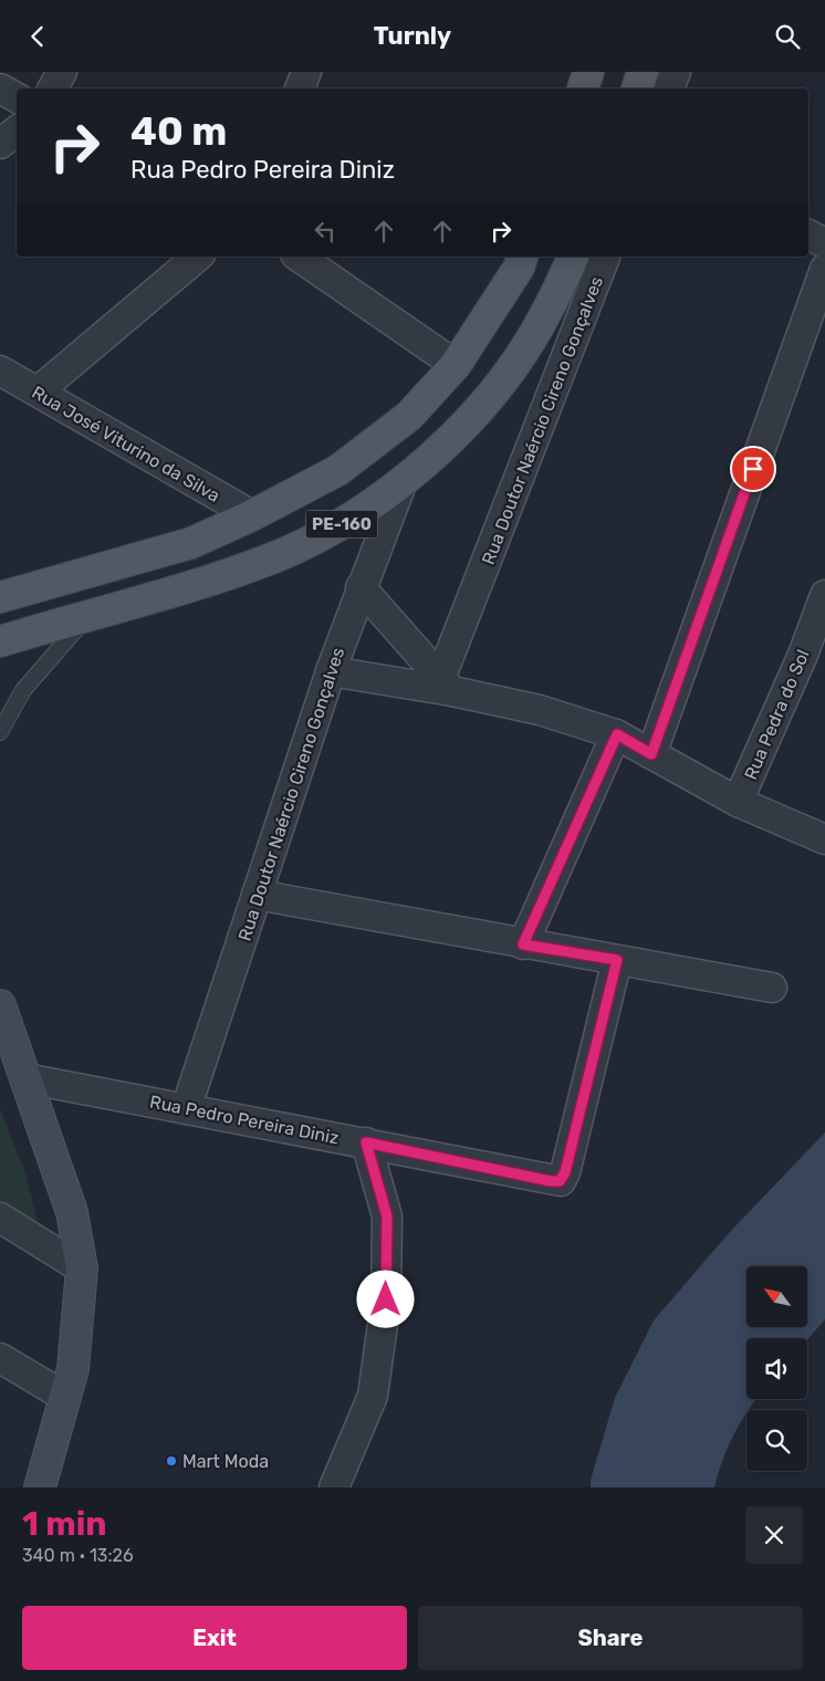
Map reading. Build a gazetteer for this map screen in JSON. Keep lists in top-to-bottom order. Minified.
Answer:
{"streets":{"main road":["PE-160"],"street":["Rua Doutor Naércio Cireno Gonçalves","Rua José Viturino da Silva","Rua Pedra do Sol","Rua Pedro Pereira Diniz"]},"crossings":[["Rua Doutor Naércio Cireno Gonçalves","PE-160"],["Rua Doutor Naércio Cireno Gonçalves","Rua Pedra do Sol"],["Rua Doutor Naércio Cireno Gonçalves","Rua Pedro Pereira Diniz"],["Rua José Viturino da Silva","PE-160"]],"places":["Mart Moda"],"north":"top left","page":{"header":"Turnly","turn":["40 m","Rua Pedro Pereira Diniz"],"heading":["1 min","340 m · 13:26"],"buttons":["Exit","Share"]}}
